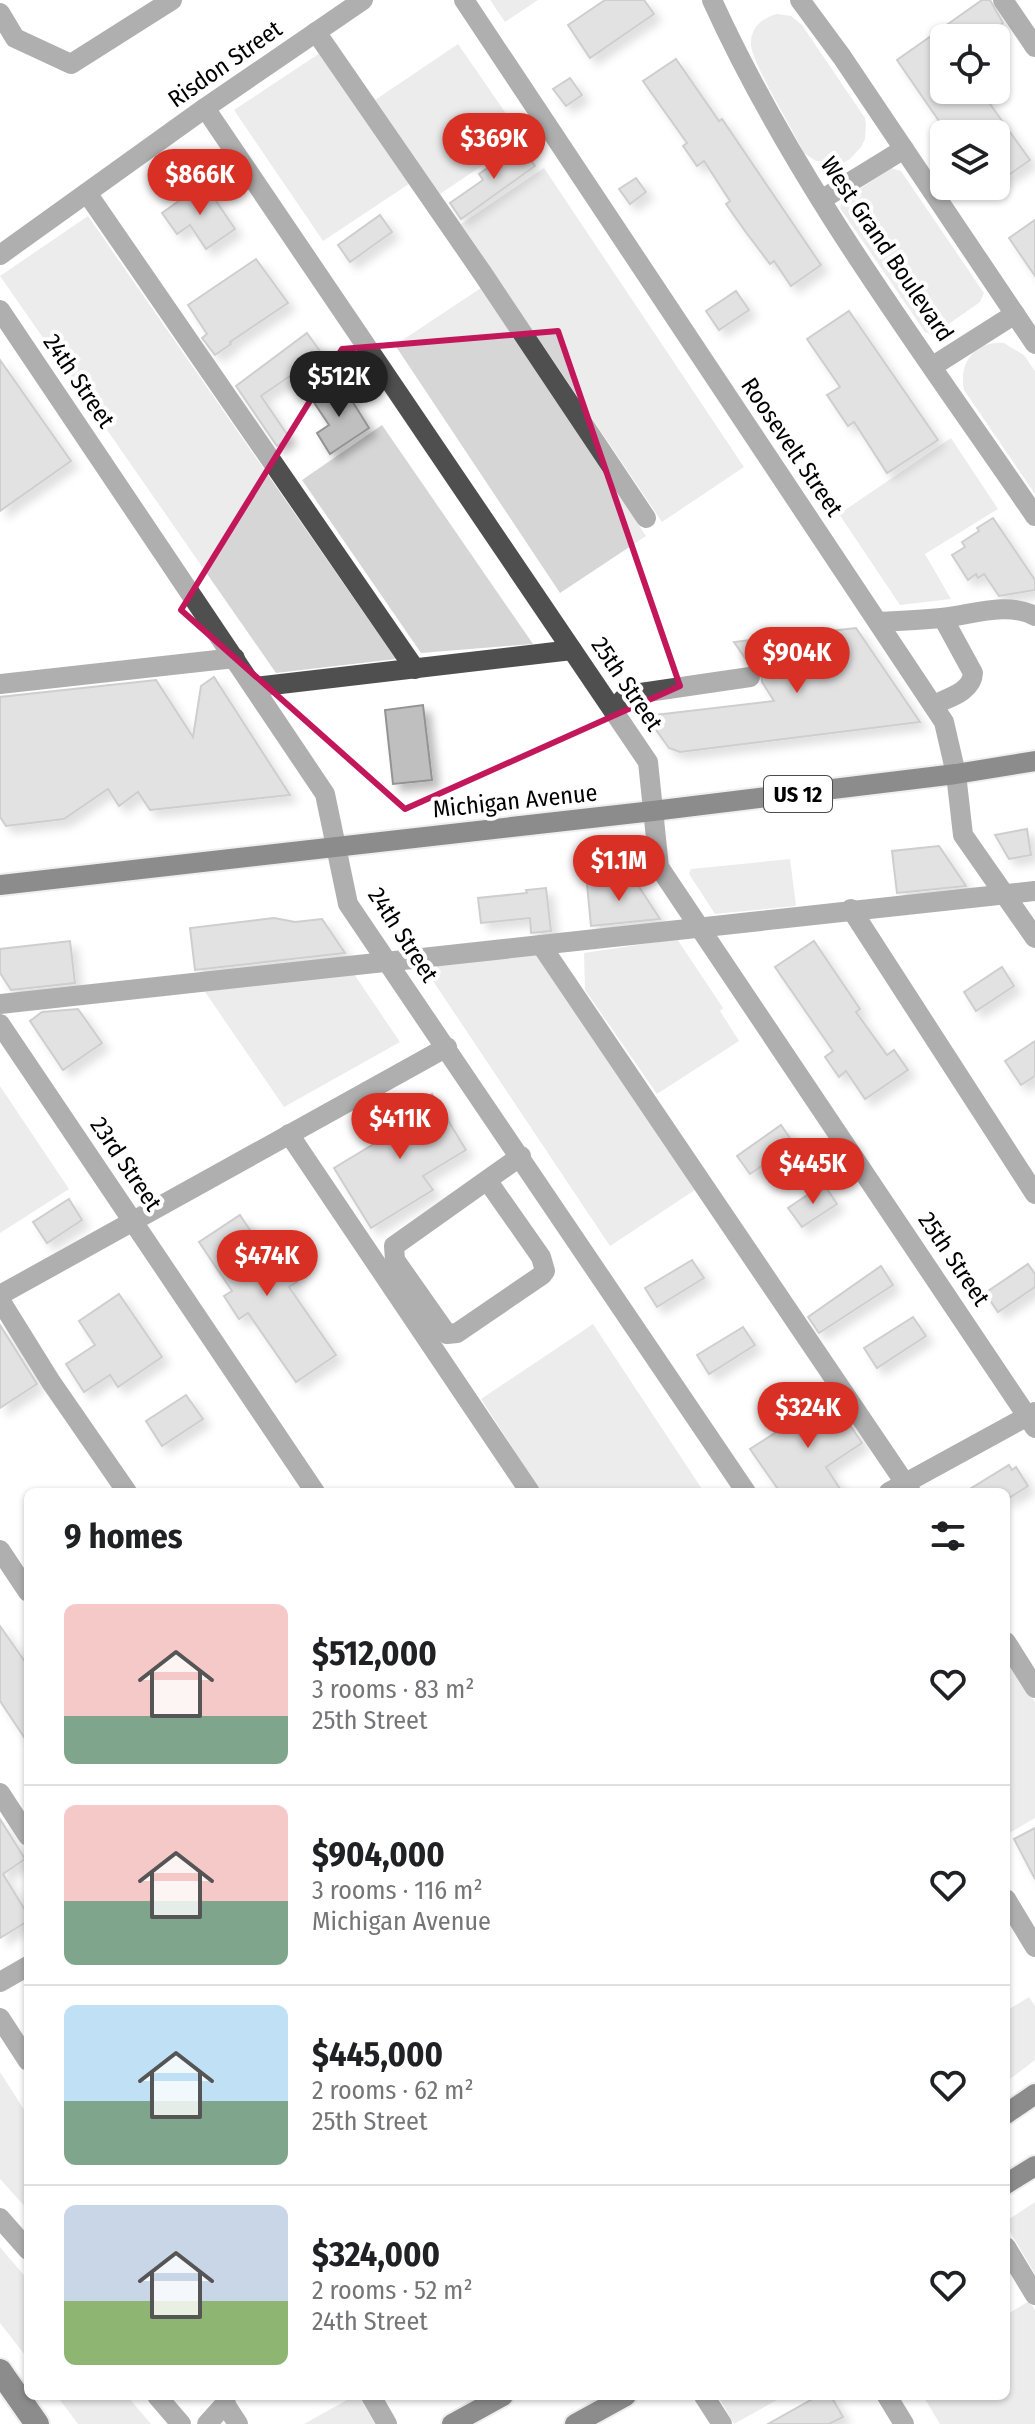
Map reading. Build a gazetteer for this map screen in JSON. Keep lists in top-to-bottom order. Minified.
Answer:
{"streets":{"main road":["US 12","Michigan Avenue"],"street":["Risdon Street","West Grand Boulevard","24th Street","Roosevelt Street","25th Street","23rd Street"]},"crossings":[["Risdon Street","25th Street"],["24th Street","Michigan Avenue"],["Roosevelt Street","Michigan Avenue"],["25th Street","Michigan Avenue"]],"page":{"price":["$369K","$866K","$512K","$904K","$1.1M","$411K","$445K","$474K","$324K"],"heading":"9 homes","list":[{"name":"$512,000","note":"3 rooms · 83 m² · 25th Street"},{"name":"$904,000","note":"3 rooms · 116 m² · Michigan Avenue"},{"name":"$445,000","note":"2 rooms · 62 m² · 25th Street"},{"name":"$324,000","note":"2 rooms · 52 m² · 24th Street"}]}}
